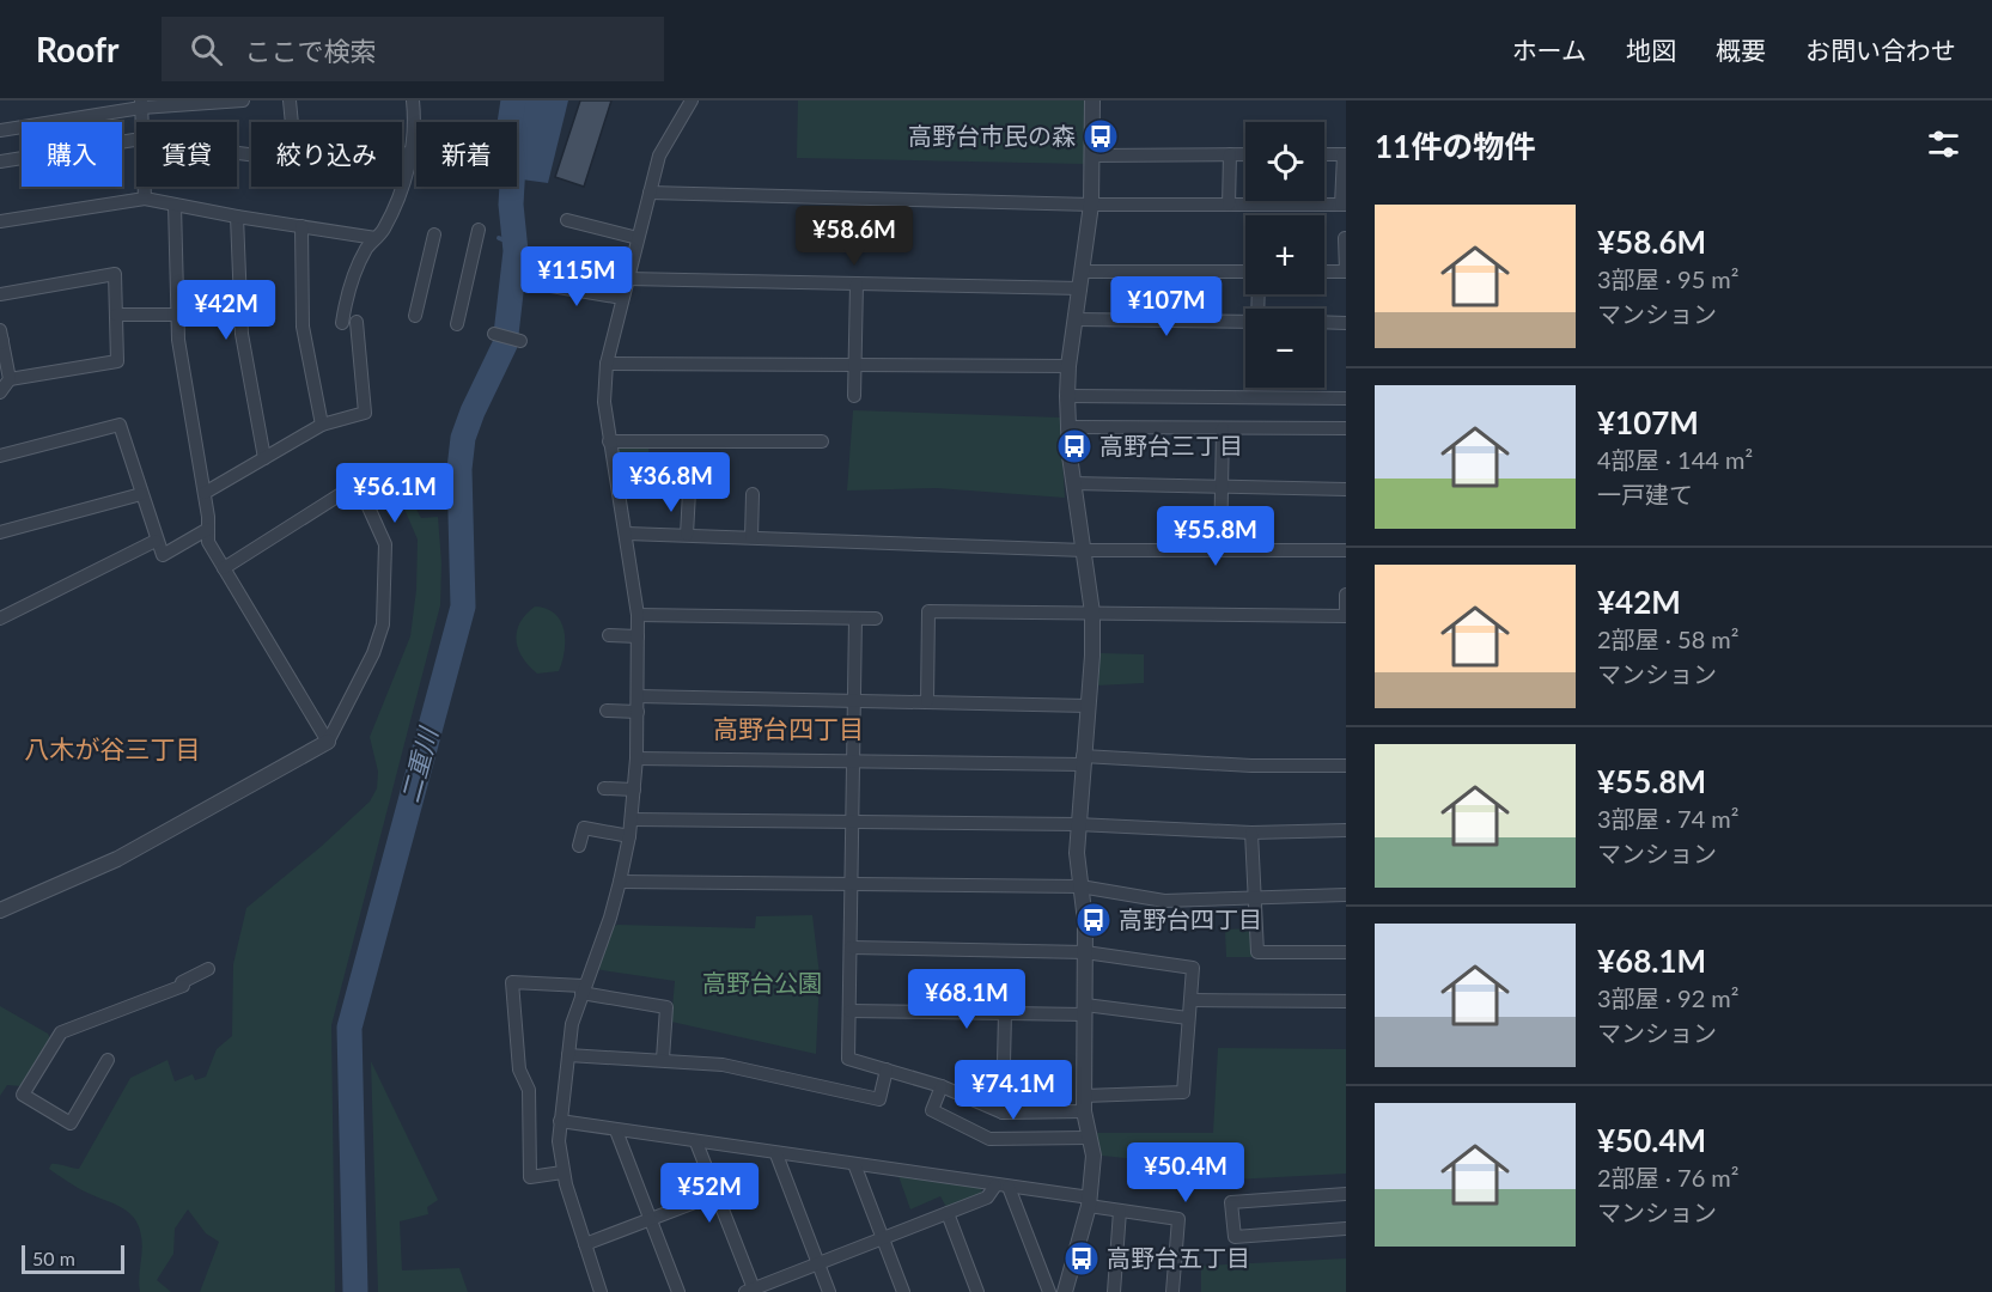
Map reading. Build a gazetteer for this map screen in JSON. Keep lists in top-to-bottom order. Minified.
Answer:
{"districts":["高野台四丁目","八木が谷三丁目"],"water":["二重川"],"parks":["高野台公園"],"places":{"bus stop":["高野台市民の森","高野台三丁目","高野台四丁目","高野台五丁目"]},"scale_bar":"50 m","page":{"header":"Roofr","search":"ここで検索","nav":["ホーム","地図","概要","お問い合わせ"],"heading":"11件の物件","map_buttons":["+","−"],"chip":["購入","賃貸","絞り込み","新着"],"list":[{"name":"¥58.6M","note":"3部屋 · 95 m² · マンション"},{"name":"¥107M","note":"4部屋 · 144 m² · 一戸建て"},{"name":"¥42M","note":"2部屋 · 58 m² · マンション"},{"name":"¥55.8M","note":"3部屋 · 74 m² · マンション"},{"name":"¥68.1M","note":"3部屋 · 92 m² · マンション"},{"name":"¥50.4M","note":"2部屋 · 76 m² · マンション"}],"price":["¥58.6M","¥115M","¥107M","¥42M","¥36.8M","¥56.1M","¥55.8M","¥68.1M","¥74.1M","¥50.4M","¥52M"],"scale":"50 m"}}
